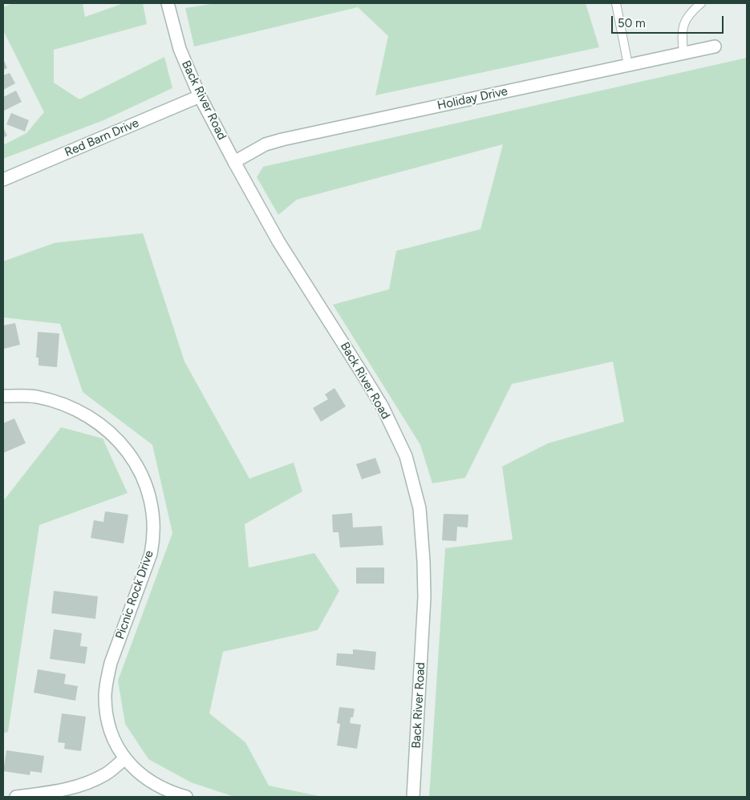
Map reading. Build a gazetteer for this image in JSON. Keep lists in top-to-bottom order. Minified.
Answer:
{"streets":{"street":["Holiday Drive","Back River Road","Red Barn Drive","Picnic Rock Drive"]},"crossings":[["Holiday Drive","Back River Road"],["Back River Road","Red Barn Drive"]],"scale_bar":"50 m"}
